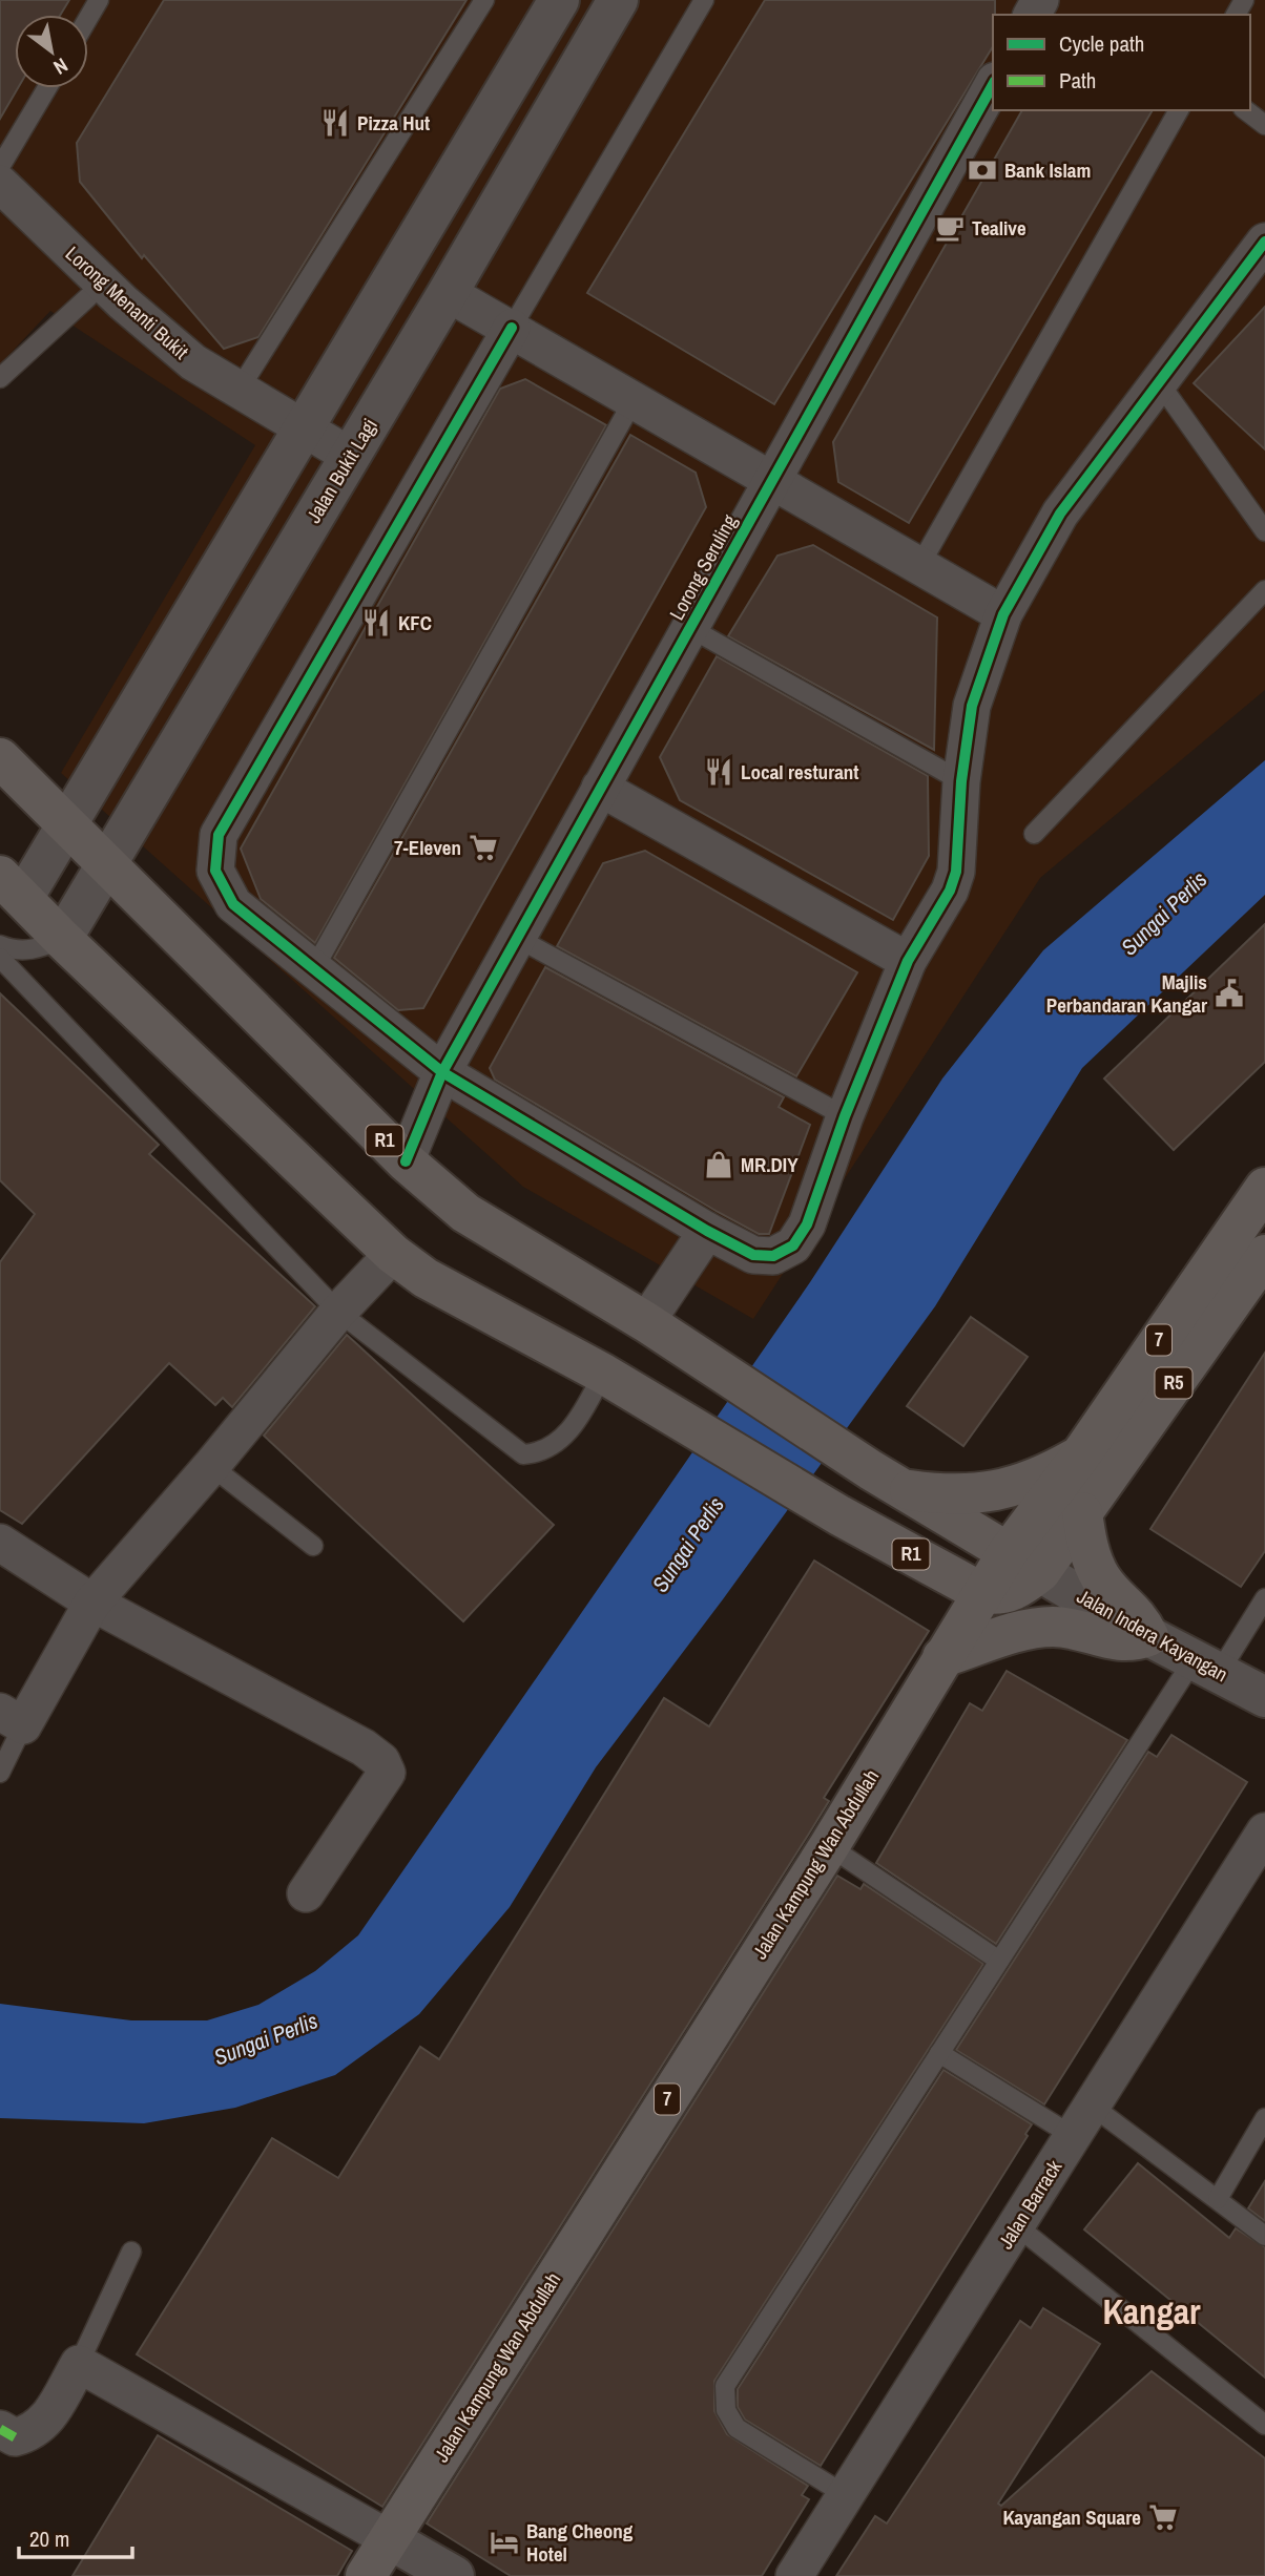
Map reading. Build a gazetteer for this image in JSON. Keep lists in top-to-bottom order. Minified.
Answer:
{"streets":{"main road":["R1","7","R5","Jalan Kampung Wan Abdullah"],"street":["Lorong Menanti Bukit","Jalan Bukit Lagi","Lorong Seruling","Jalan Indera Kayangan","Jalan Barrack"]},"crossings":[["Lorong Menanti Bukit","Jalan Bukit Lagi"],["Jalan Bukit Lagi","R1"],["Lorong Seruling","R1"],["R1","Jalan Indera Kayangan"],["R1","Jalan Kampung Wan Abdullah"],["7","Jalan Kampung Wan Abdullah"],["Jalan Indera Kayangan","Jalan Kampung Wan Abdullah"]],"districts":["Kangar"],"water":["Sungai Perlis"],"places":{"restaurant":["Pizza Hut","KFC","Local resturant"],"bank":["Bank Islam"],"cafe":["Tealive"],"supermarket":["7-Eleven","Kayangan Square"],"public building":["Majlis Perbandaran Kangar"],"shop":["MR.DIY"],"hotel":["Bang Cheong Hotel"]},"legend":["Cycle path","Path"],"scale_bar":"20 m","north":"bottom right"}
